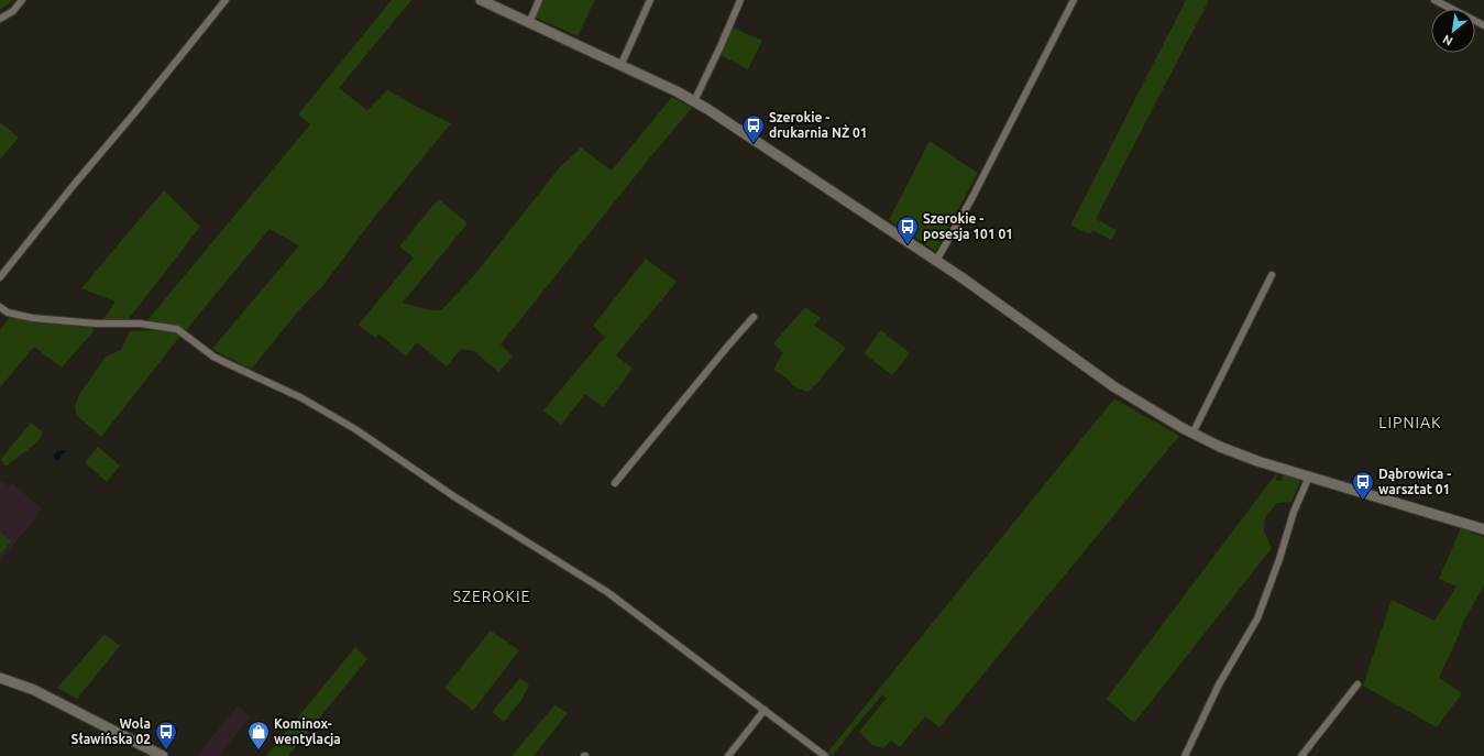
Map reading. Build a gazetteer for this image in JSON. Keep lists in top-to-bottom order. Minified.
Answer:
{"districts":["LIPNIAK","SZEROKIE"],"places":{"bus stop":["Szerokie - drukarnia NŻ 01","Szerokie - posesja 101 01","Dąbrowica - warsztat 01","Wola Sławińska 02"],"shop":["Kominox- wentylacja"]},"north":"bottom left"}
